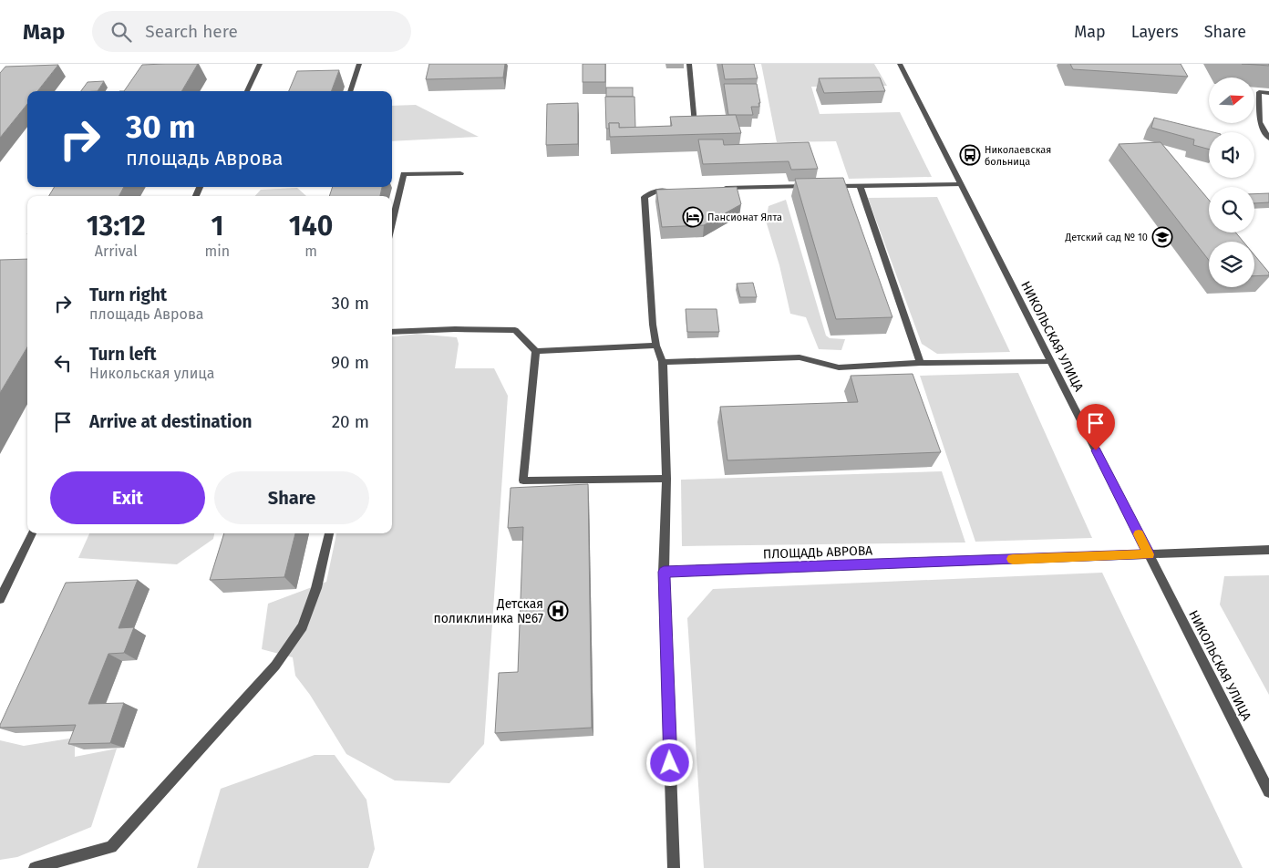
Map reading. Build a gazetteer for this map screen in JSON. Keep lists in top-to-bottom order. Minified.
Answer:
{"streets":{"street":["НИКОЛЬСКАЯ УЛИЦА","ПЛОЩАДЬ АВРОВА"]},"crossings":[["НИКОЛЬСКАЯ УЛИЦА","ПЛОЩАДЬ АВРОВА"]],"places":{"bus stop":["Николаевская больница"],"hotel":["Пансионат Ялта"],"school or university":["Детский сад № 10"],"hospital":["Детская поликлиника №67"]},"north":"right","page":{"header":"Map","search":"Search here","nav":["Map","Layers","Share"],"turn":["30 m","площадь Аврова"],"eta":["13:12","Arrival","1","min","140","m"],"list":[{"name":"Turn right","note":"площадь Аврова","value":"30 m"},{"name":"Turn left","note":"Никольская улица","value":"90 m"},{"name":"Arrive at destination","value":"20 m"}],"buttons":["Exit","Share"]}}
